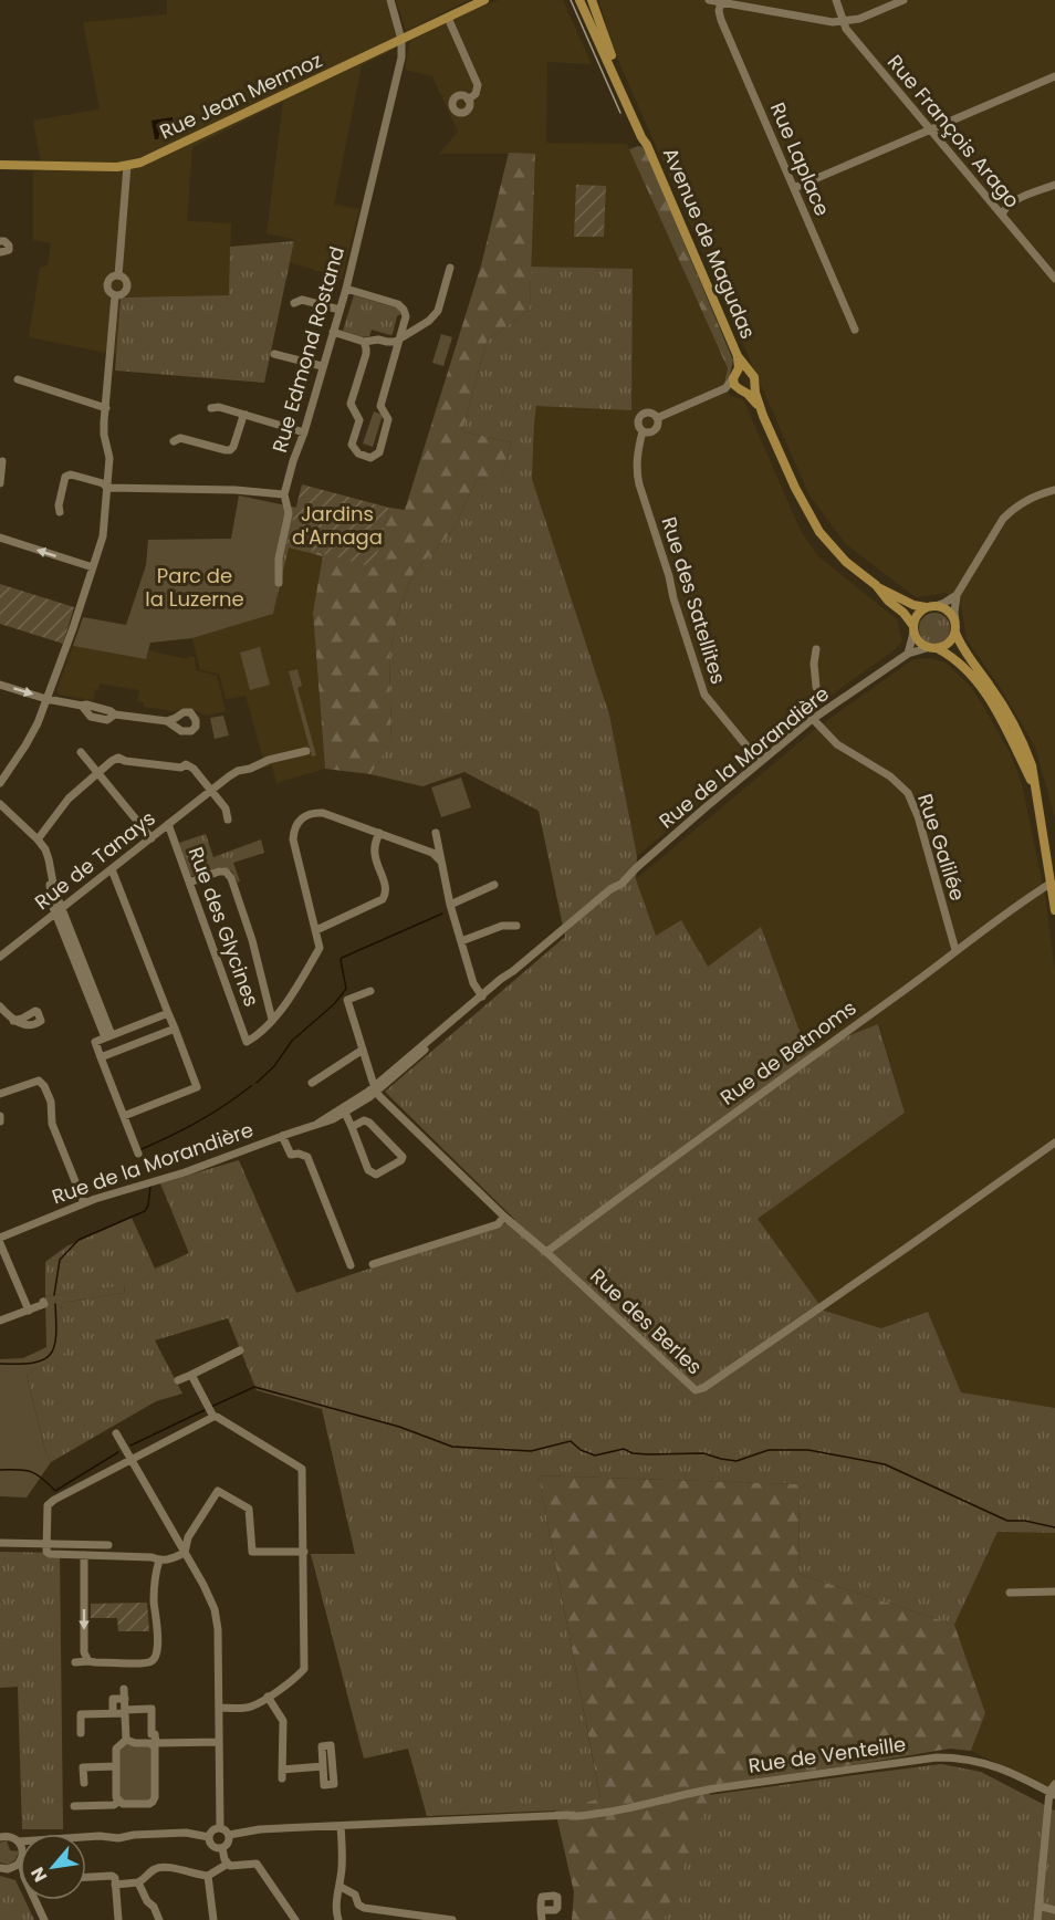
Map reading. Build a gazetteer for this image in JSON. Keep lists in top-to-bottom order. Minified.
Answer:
{"streets":{"main road":["Rue Jean Mermoz","Avenue de Magudas"],"street":["Rue François Arago","Rue Laplace","Rue Edmond Rostand","Rue des Satellites","Rue de la Morandière","Rue Galilée","Rue de Tanays","Rue des Glycines","Rue de Betnoms","Rue des Berles","Rue de Venteille"]},"crossings":[["Rue Jean Mermoz","Rue Edmond Rostand"],["Rue des Satellites","Rue de la Morandière"],["Rue de la Morandière","Rue Galilée"],["Rue de la Morandière","Rue des Berles"],["Rue Galilée","Rue de Betnoms"],["Rue de Tanays","Rue des Glycines"],["Rue de Betnoms","Rue des Berles"]],"parks":["Jardins d'Arnaga","Parc de la Luzerne"],"north":"bottom left"}
